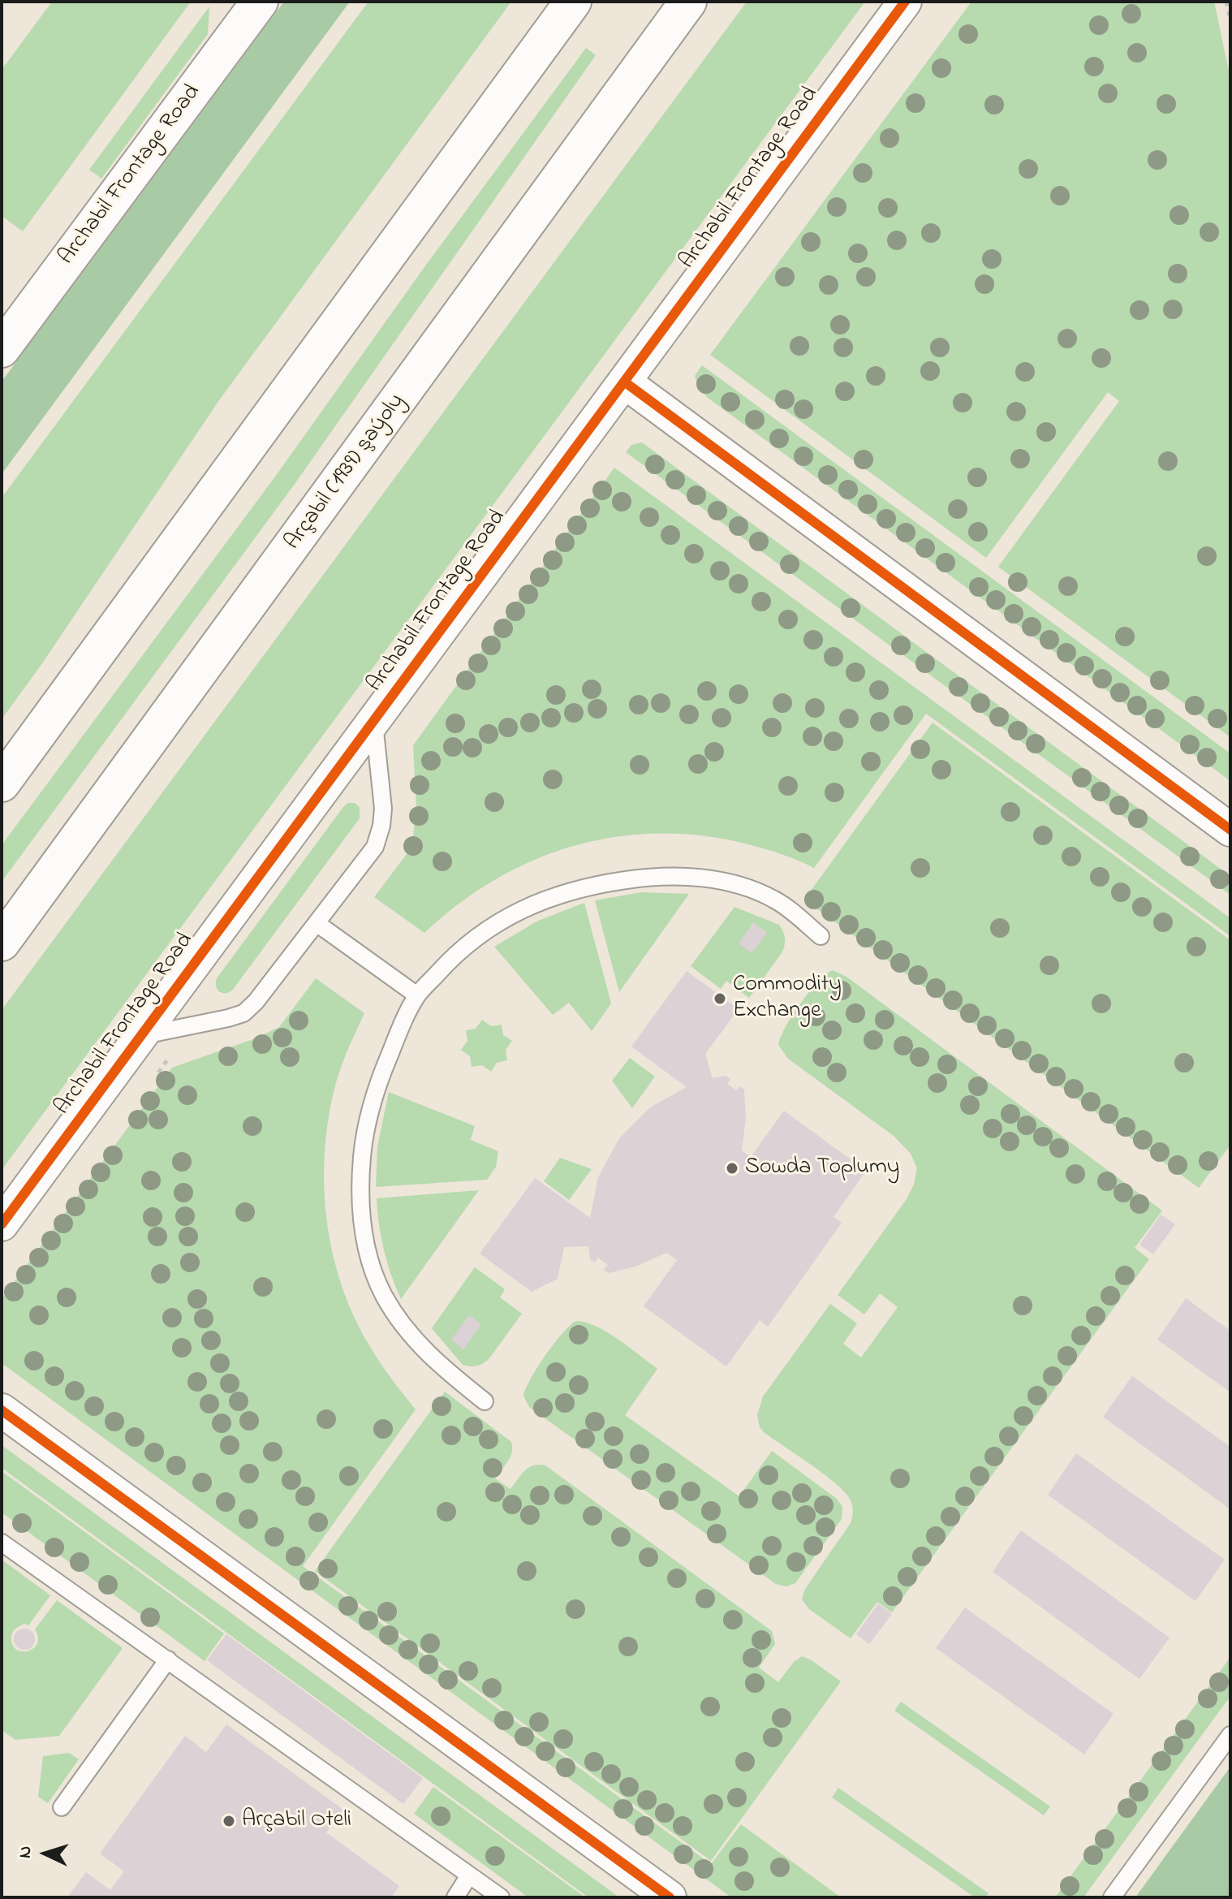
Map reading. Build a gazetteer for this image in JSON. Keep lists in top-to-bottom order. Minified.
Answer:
{"streets":{"main road":["Archabil Frontage Road","Arçabil (1939) şaýoly"]},"places":["Commodity Exchange","Sowda Toplumy","Arçabil Oteli"],"north":"left"}
